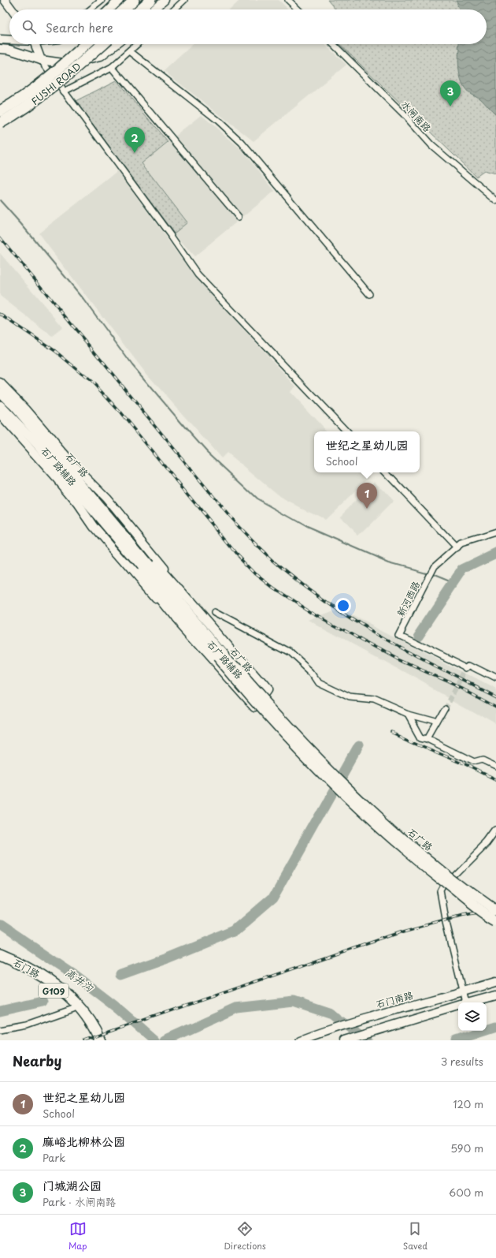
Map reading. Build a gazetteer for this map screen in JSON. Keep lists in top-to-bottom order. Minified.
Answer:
{"streets":{"highway":["FUSHI ROAD","石门路","G109"],"main road":["石广路"],"street":["水闸南路","石广路辅路","新河西路","石门南路"]},"water":["高井沟"],"page":{"search":"Search here","pins":["3","2","1"],"popup":["世纪之星幼儿园","School"],"heading":["Nearby","3 results"],"list":[{"mark":"1","name":"世纪之星幼儿园","note":"School","value":"120 m"},{"mark":"2","name":"麻峪北柳林公园","note":"Park","value":"590 m"},{"mark":"3","name":"门城湖公园","note":"Park · 水闸南路","value":"600 m"}],"nav":["Map","Directions","Saved"]}}
